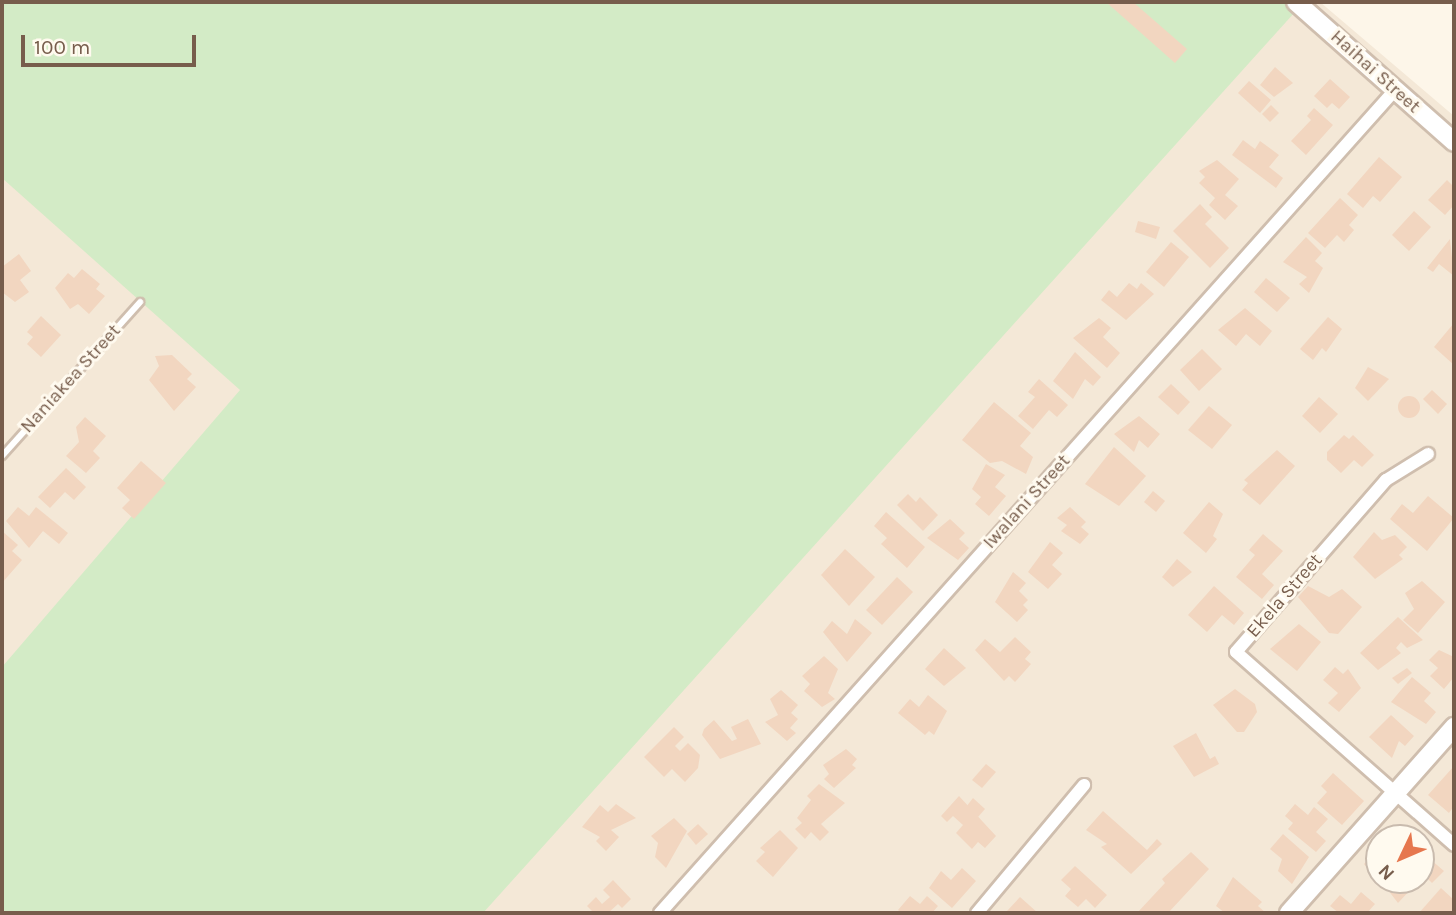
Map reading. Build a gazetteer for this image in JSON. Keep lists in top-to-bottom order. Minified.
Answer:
{"streets":{"street":["Haihai Street","Iwalani Street","Ekela Street"],"lane":["Naniakea Street"]},"crossings":[["Haihai Street","Iwalani Street"]],"scale_bar":"100 m","north":"bottom left"}
